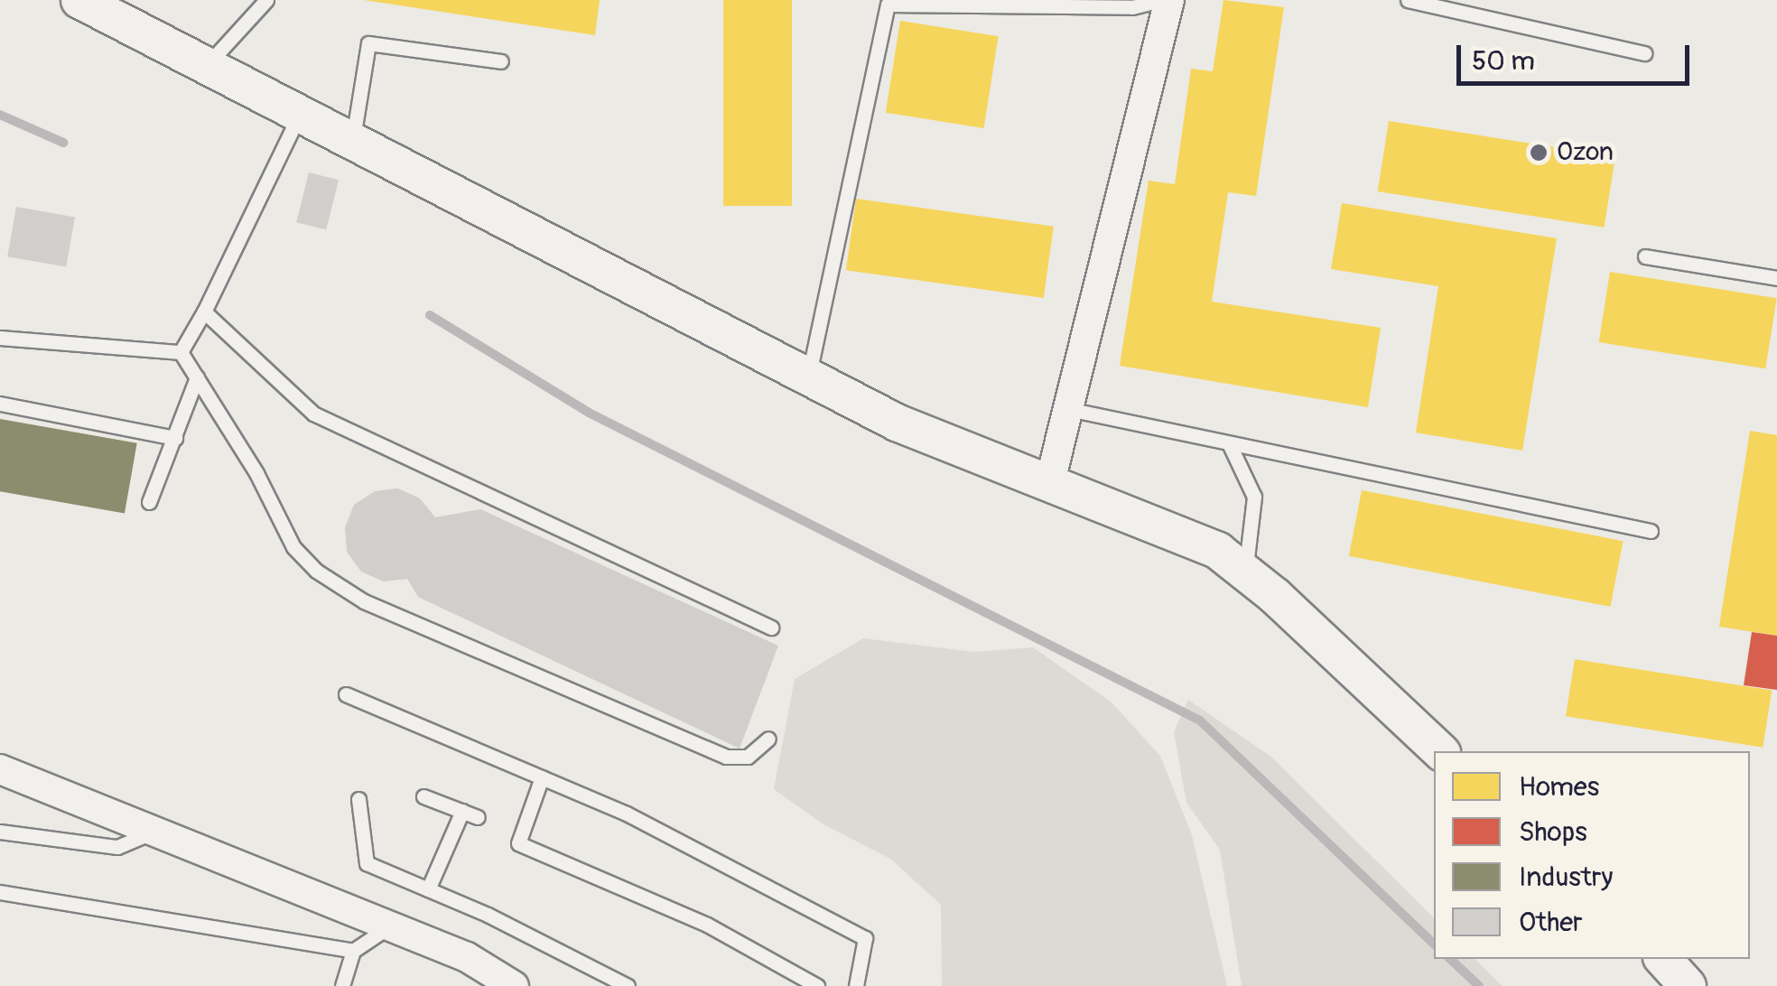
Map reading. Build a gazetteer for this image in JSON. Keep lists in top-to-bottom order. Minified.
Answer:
{"places":["Ozon"],"legend":["Homes","Shops","Industry","Other"],"scale_bar":"50 m"}
